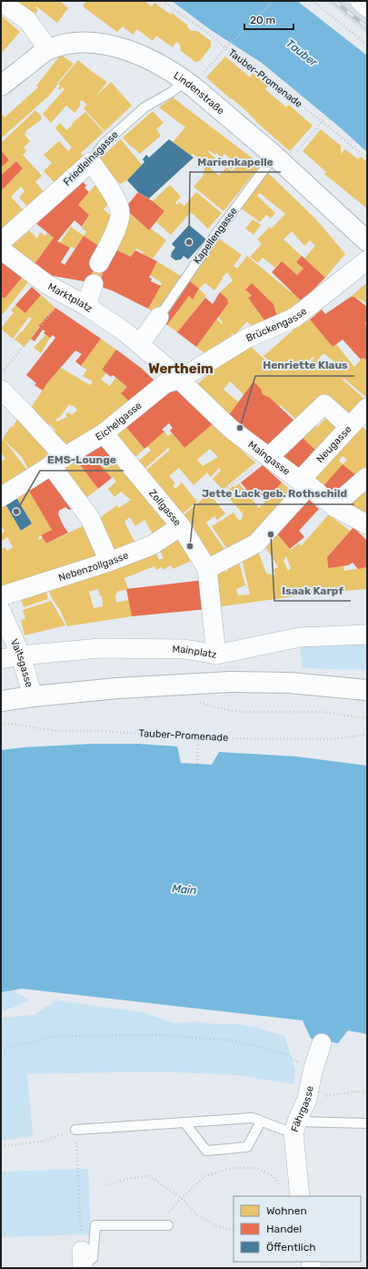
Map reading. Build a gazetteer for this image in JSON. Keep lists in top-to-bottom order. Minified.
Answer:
{"streets":{"main road":["Lindenstraße"],"street":["Friedleinsgasse","Marktplatz","Brückengasse","Eichelgasse","Neugasse","Maingasse","Zollgasse","Nebenzollgasse","Mainplatz","Vaitsgasse","Fährgasse"],"lane":["Kapellengasse"],"path":["Tauber-Promenade"]},"crossings":[["Lindenstraße","Friedleinsgasse"],["Lindenstraße","Kapellengasse"],["Marktplatz","Brückengasse"],["Marktplatz","Eichelgasse"],["Marktplatz","Maingasse"],["Brückengasse","Eichelgasse"],["Brückengasse","Maingasse"],["Eichelgasse","Maingasse"],["Eichelgasse","Zollgasse"],["Neugasse","Maingasse"],["Neugasse","Zollgasse"],["Zollgasse","Nebenzollgasse"],["Zollgasse","Mainplatz"],["Mainplatz","Vaitsgasse"]],"districts":["Wertheim"],"water":["Tauber","Main"],"places":["Marienkapelle","Henriette Klaus","EMS-Lounge","Isaak Karpf","Jette Lack geb. Rothschild"],"legend":["Wohnen","Handel","Öffentlich"],"scale_bar":"20 m"}
